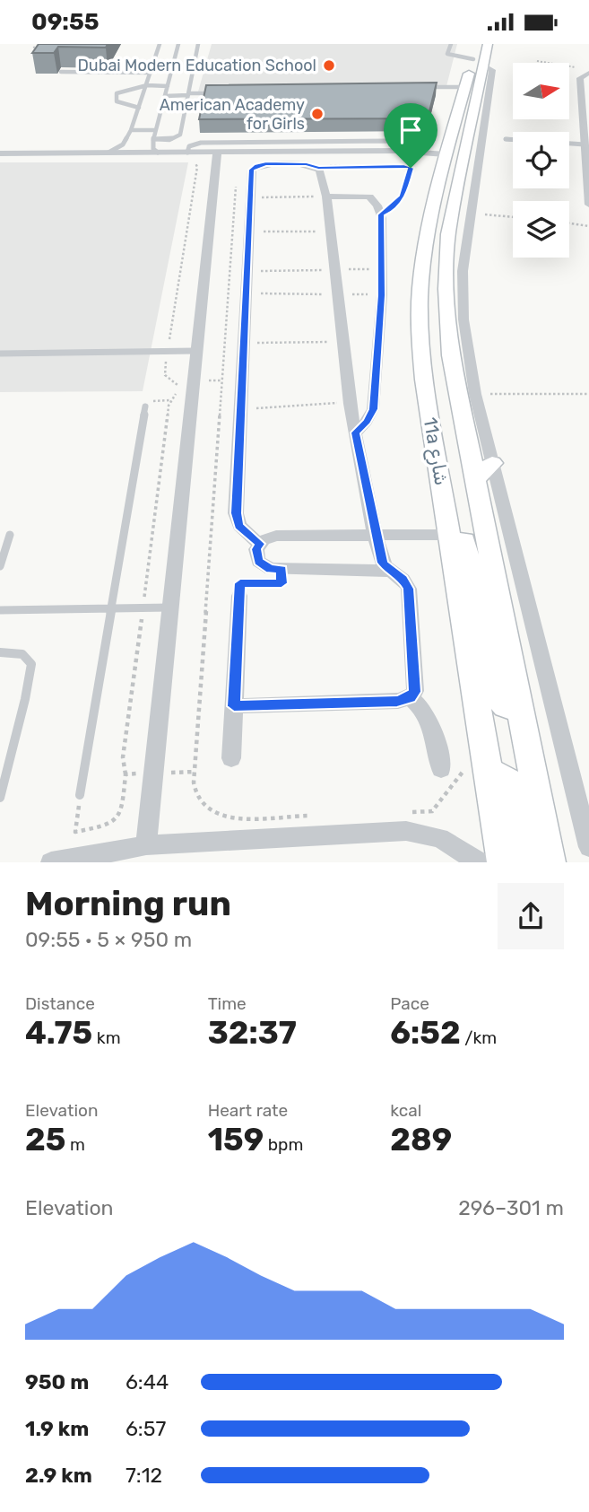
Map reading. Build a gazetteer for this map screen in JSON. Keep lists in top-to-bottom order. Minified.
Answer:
{"streets":{"street":["11a شارع"]},"places":["Dubai Modern Education School","American Academy for Girls"],"north":"right","page":{"status":"09:55","heading":["Morning run","09:55 · 5 × 950 m"],"stats":[["Distance","4.75 km"],["Time","32:37"],["Pace","6:52 /km"],["Elevation","25 m"],["Heart rate","159 bpm"],["kcal","289"]],"chart":["Elevation","296–301 m"],"list":[{"name":"950 m","note":"6:44"},{"name":"1.9 km","note":"6:57"},{"name":"2.9 km","note":"7:12"}]}}
